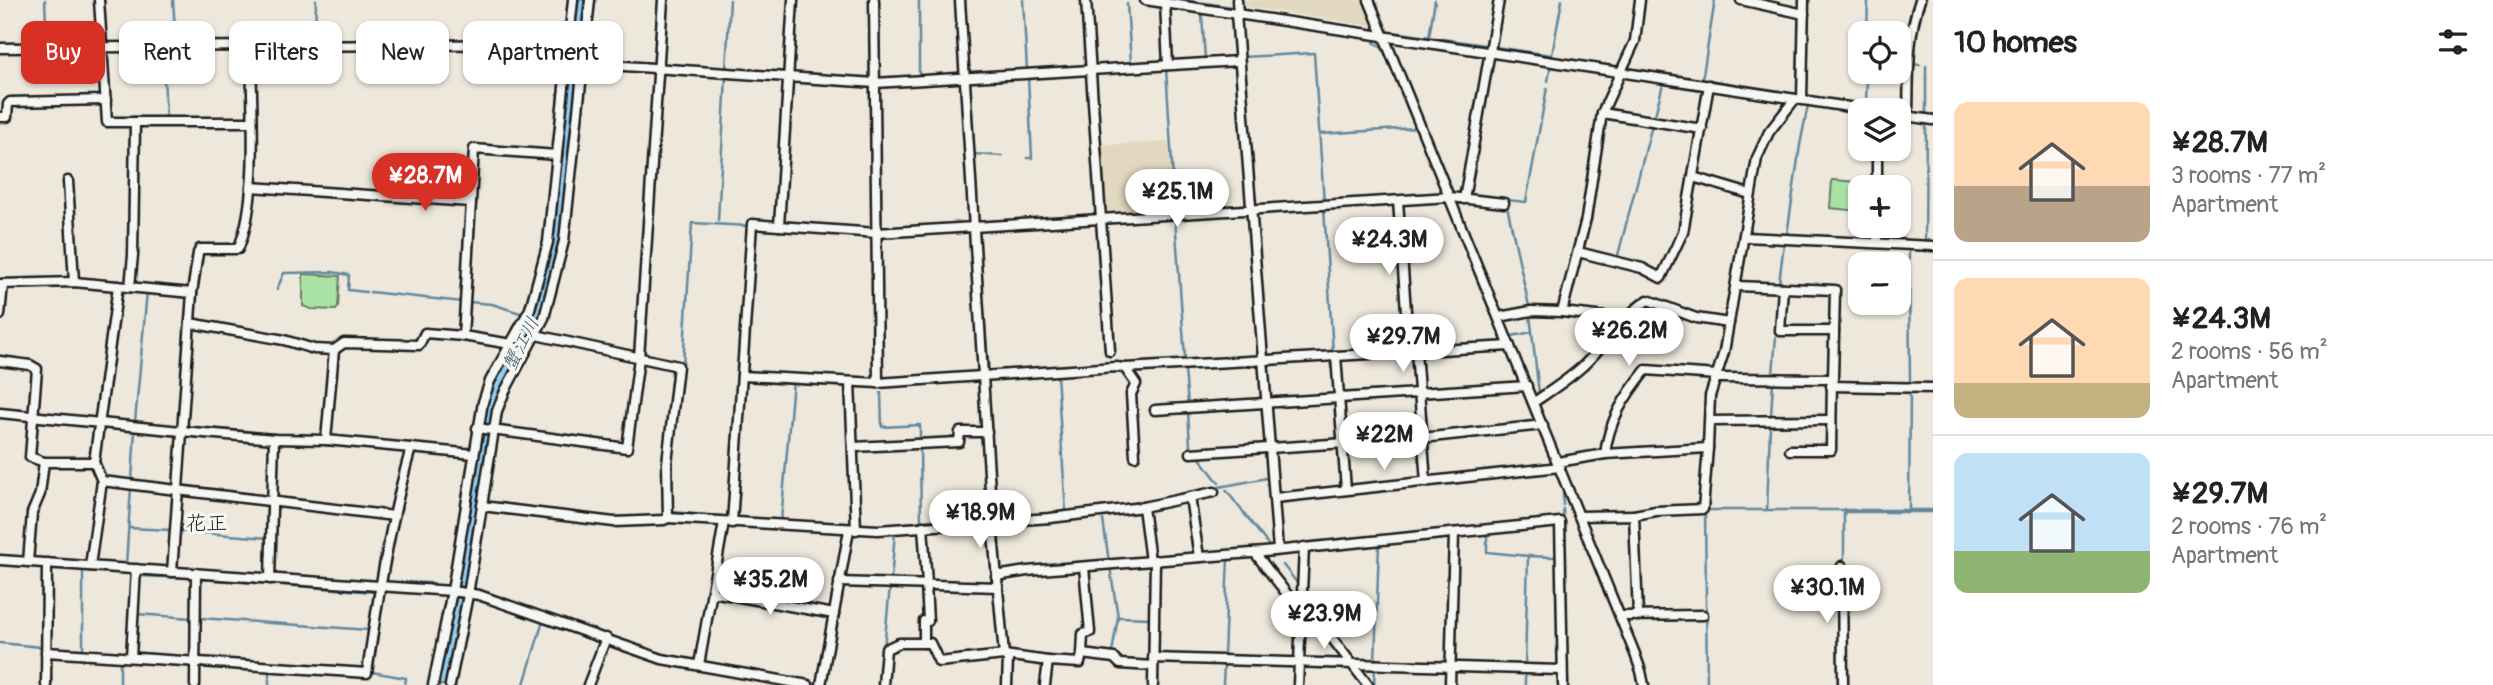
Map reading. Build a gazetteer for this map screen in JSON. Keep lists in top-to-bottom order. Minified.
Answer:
{"districts":["花正"],"water":["蟹江川"],"page":{"heading":"10 homes","map_buttons":["+","−"],"chip":["Buy","Rent","Filters","New","Apartment"],"list":[{"name":"¥28.7M","note":"3 rooms · 77 m² · Apartment"},{"name":"¥24.3M","note":"2 rooms · 56 m² · Apartment"},{"name":"¥29.7M","note":"2 rooms · 76 m² · Apartment"}],"price":["¥28.7M","¥25.1M","¥24.3M","¥26.2M","¥29.7M","¥22M","¥18.9M","¥35.2M","¥30.1M","¥23.9M"]}}
